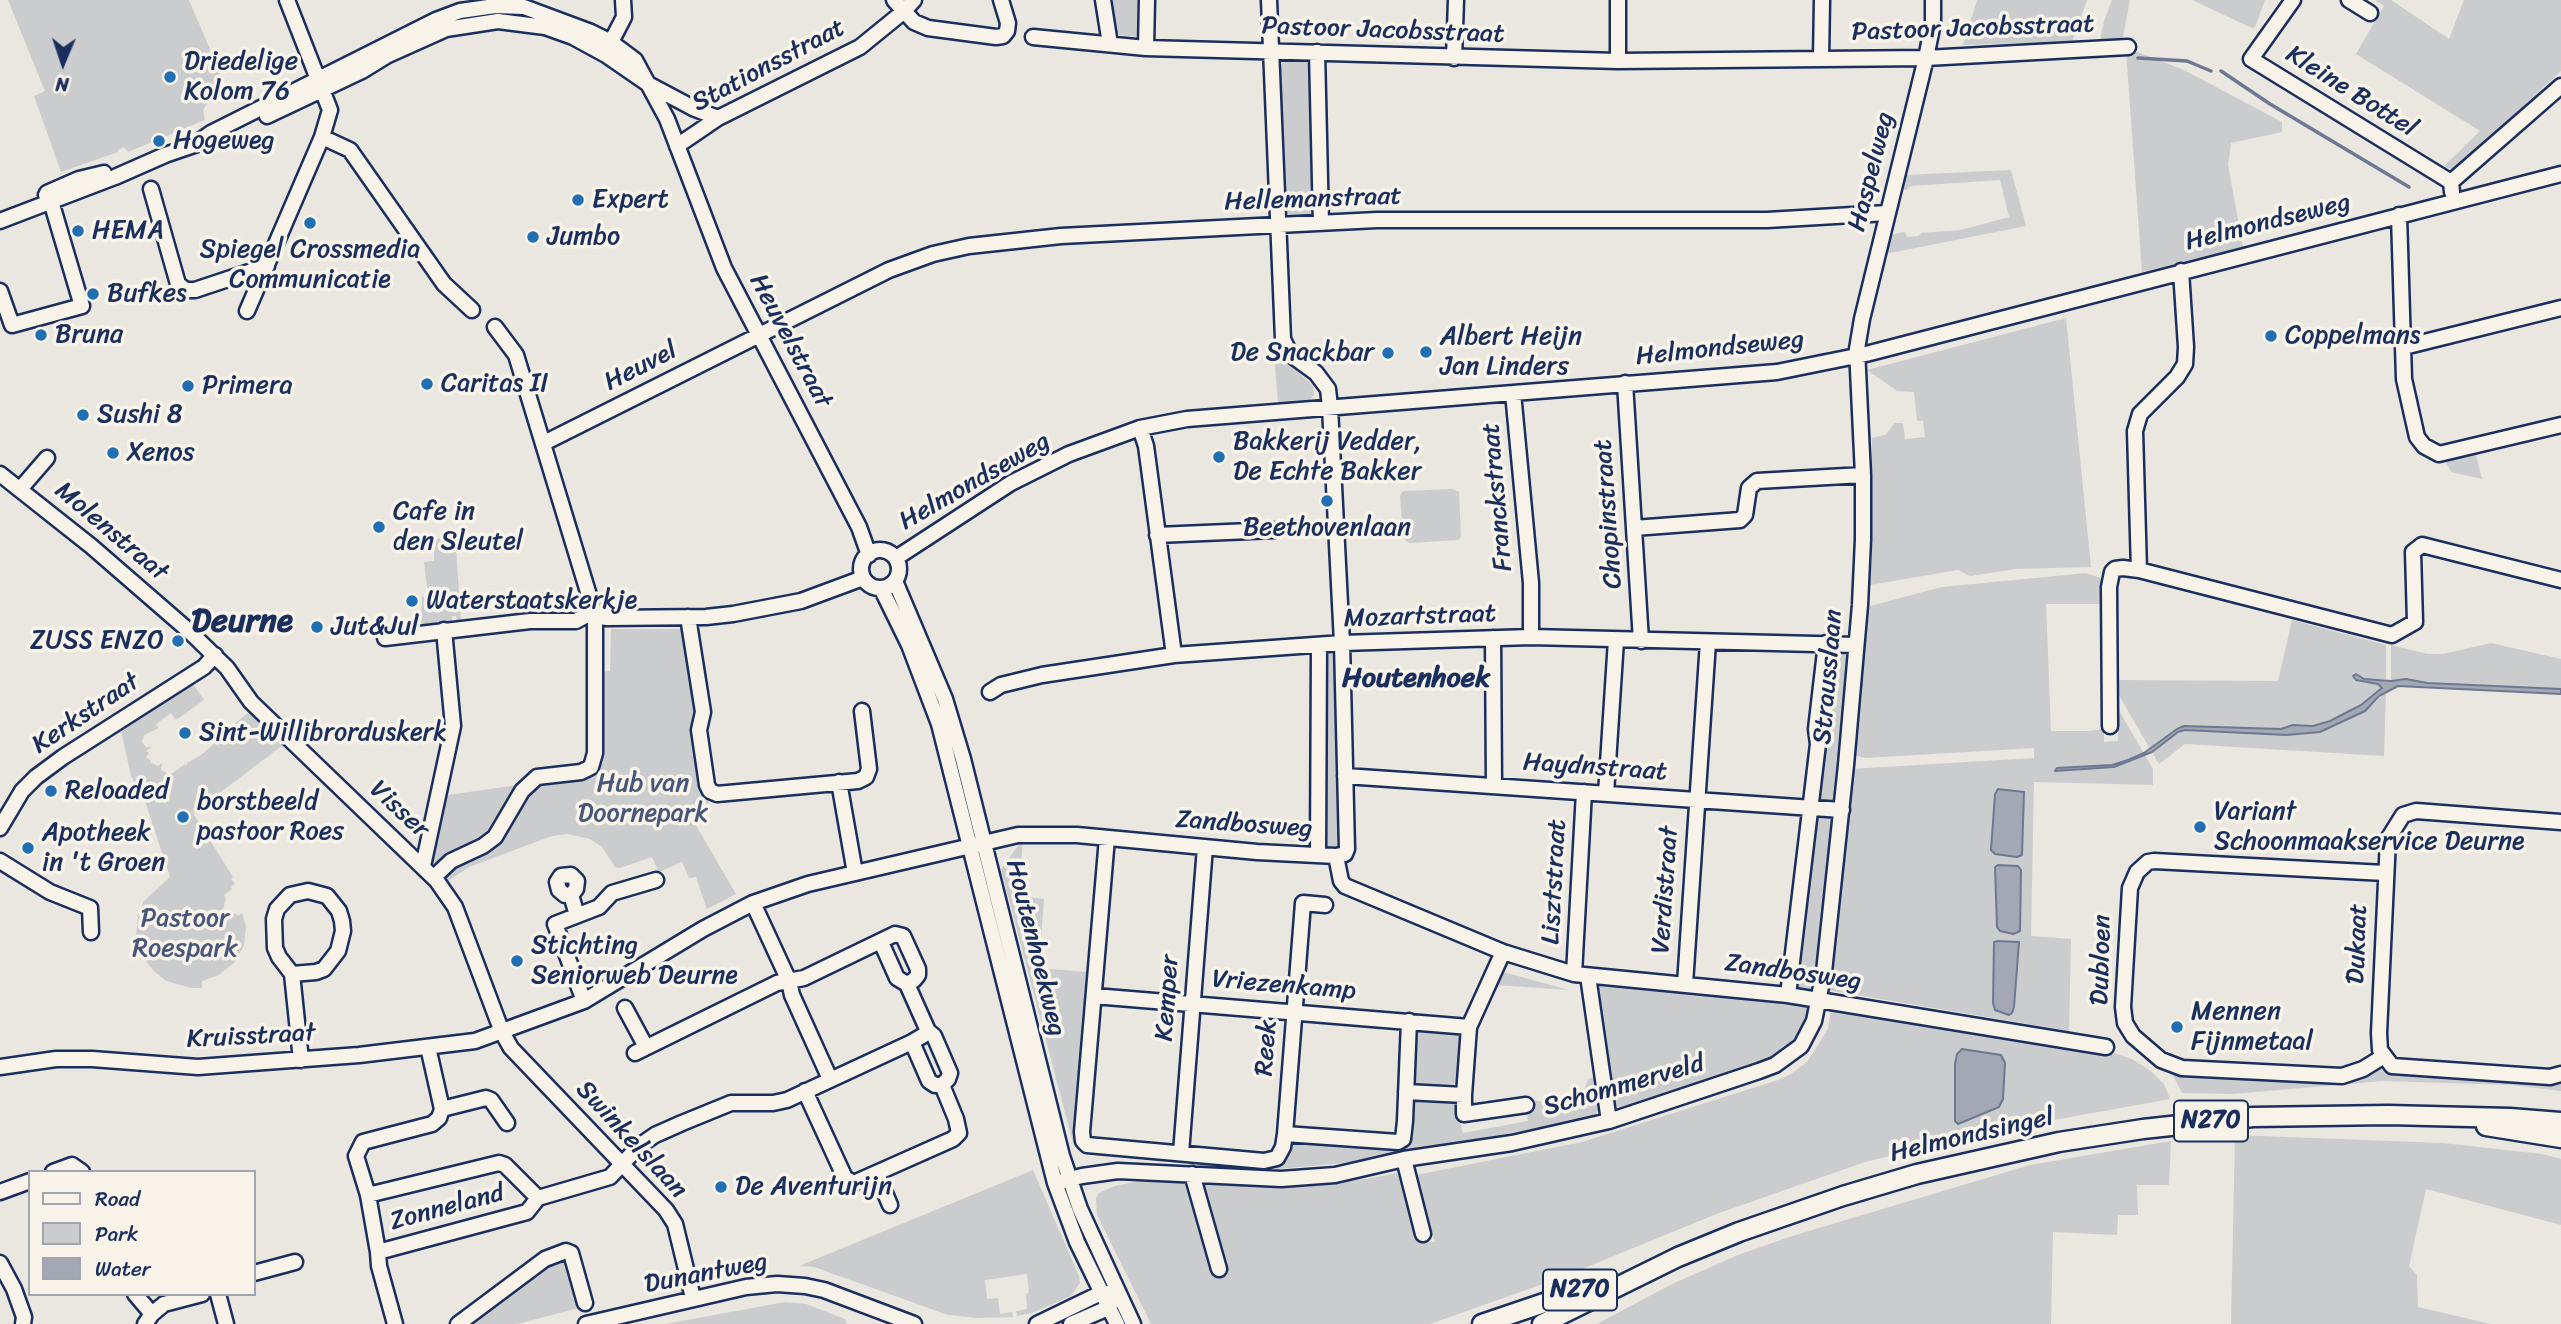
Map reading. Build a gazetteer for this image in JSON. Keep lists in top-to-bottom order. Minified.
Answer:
{"streets":{"main road":["N270","Helmondsingel"],"street":["Pastoor Jacobsstraat","Stationsstraat","Kleine Bottel","Haspelweg","Hellemanstraat","Helmondseweg","Heuvelstraat","Heuvel","Franckstraat","Chopinstraat","Molenstraat","Mozartstraat","Strausslaan","Kerkstraat","Haydnstraat","Visser","Zandbosweg","Lisztstraat","Verdistraat","Dukaat","Houtenhoekweg","Dubloen","Vriezenkamp","Kemper","Kruisstraat","Reek","Schommerveld","Swinkelslaan","Zonneland","Dunantweg"]},"crossings":[["Pastoor Jacobsstraat","Haspelweg"],["Stationsstraat","Heuvelstraat"],["Haspelweg","Hellemanstraat"],["Haspelweg","Helmondseweg"],["Haspelweg","Strausslaan"],["Hellemanstraat","Heuvelstraat"],["Hellemanstraat","Heuvel"],["Helmondseweg","Heuvelstraat"],["Helmondseweg","Franckstraat"],["Helmondseweg","Chopinstraat"],["Helmondseweg","Strausslaan"],["Helmondseweg","Houtenhoekweg"],["Heuvelstraat","Heuvel"],["Heuvelstraat","Houtenhoekweg"],["Franckstraat","Mozartstraat"],["Chopinstraat","Mozartstraat"],["Molenstraat","Kerkstraat"],["Molenstraat","Visser"],["Mozartstraat","Strausslaan"],["Mozartstraat","Verdistraat"],["Strausslaan","Haydnstraat"],["Strausslaan","Zandbosweg"],["Strausslaan","Schommerveld"],["Kerkstraat","Visser"],["Haydnstraat","Lisztstraat"],["Haydnstraat","Verdistraat"],["Visser","Zandbosweg"],["Visser","Kruisstraat"],["Visser","Swinkelslaan"],["Zandbosweg","Lisztstraat"],["Zandbosweg","Verdistraat"],["Zandbosweg","Houtenhoekweg"],["Zandbosweg","Kemper"],["Zandbosweg","Kruisstraat"],["Zandbosweg","Schommerveld"],["Zandbosweg","Swinkelslaan"],["Lisztstraat","Schommerveld"],["Dukaat","Dubloen"],["Houtenhoekweg","Schommerveld"],["Vriezenkamp","Kemper"],["Vriezenkamp","Reek"],["Kruisstraat","Swinkelslaan"],["N270","Helmondsingel"],["Swinkelslaan","Zonneland"],["Swinkelslaan","Dunantweg"]],"districts":["Deurne","Houtenhoek"],"parks":["Hub van Doornepark","Pastoor Roespark"],"places":["Driedelige Kolom 76","Hogeweg","Expert","Spiegel Crossmedia Communicatie","HEMA","Jumbo","Bufkes","Bruna","Coppelmans","Albert Heijn Jan Linders","De Snackbar","Caritas II","Primera","Sushi 8","Xenos","Bakkerij Vedder, De Echte Bakker","Beethovenlaan","Cafe in den Sleutel","Waterstaatskerkje","Jut&Jul","ZUSS ENZO","Sint-Willibrorduskerk","Reloaded","borstbeeld pastoor Roes","Variant Schoonmaakservice Deurne","Apotheek in 't Groen","Stichting Seniorweb Deurne","Mennen Fijnmetaal","De Aventurijn"],"legend":["Road","Park","Water"],"north":"bottom"}
